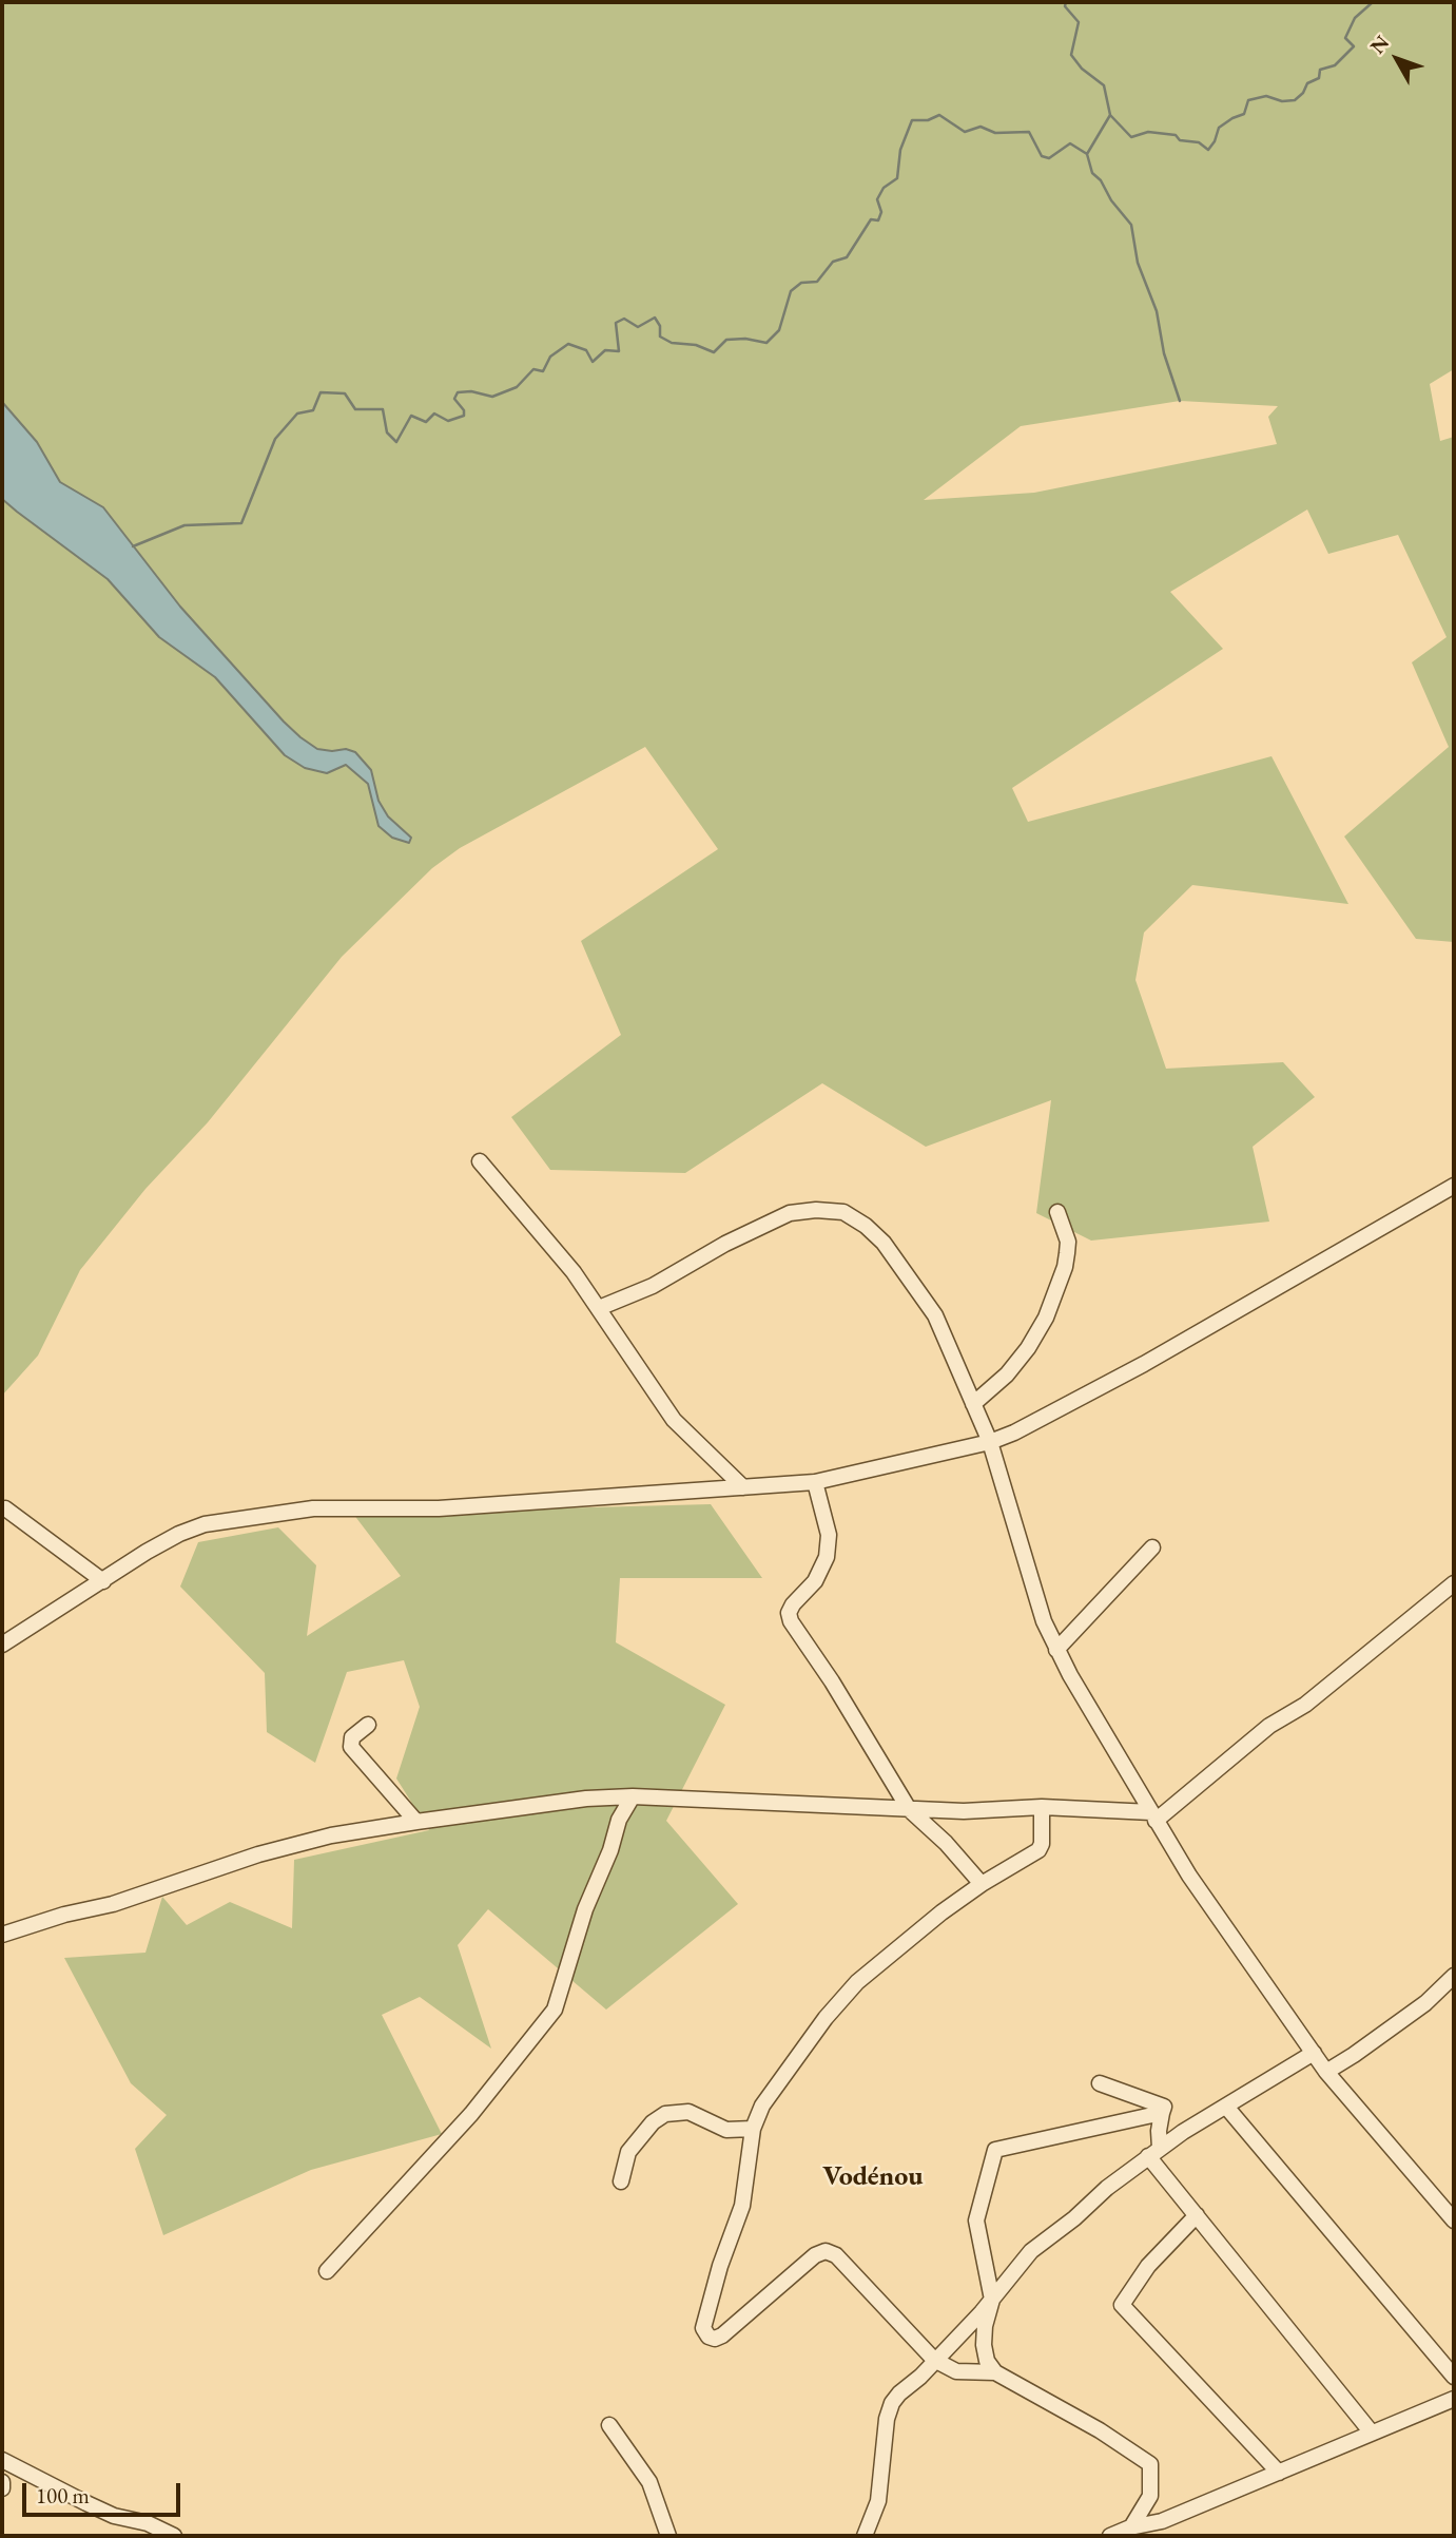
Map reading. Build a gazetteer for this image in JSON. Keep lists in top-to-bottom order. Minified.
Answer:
{"districts":["Vodénou"],"scale_bar":"100 m","north":"top left"}
